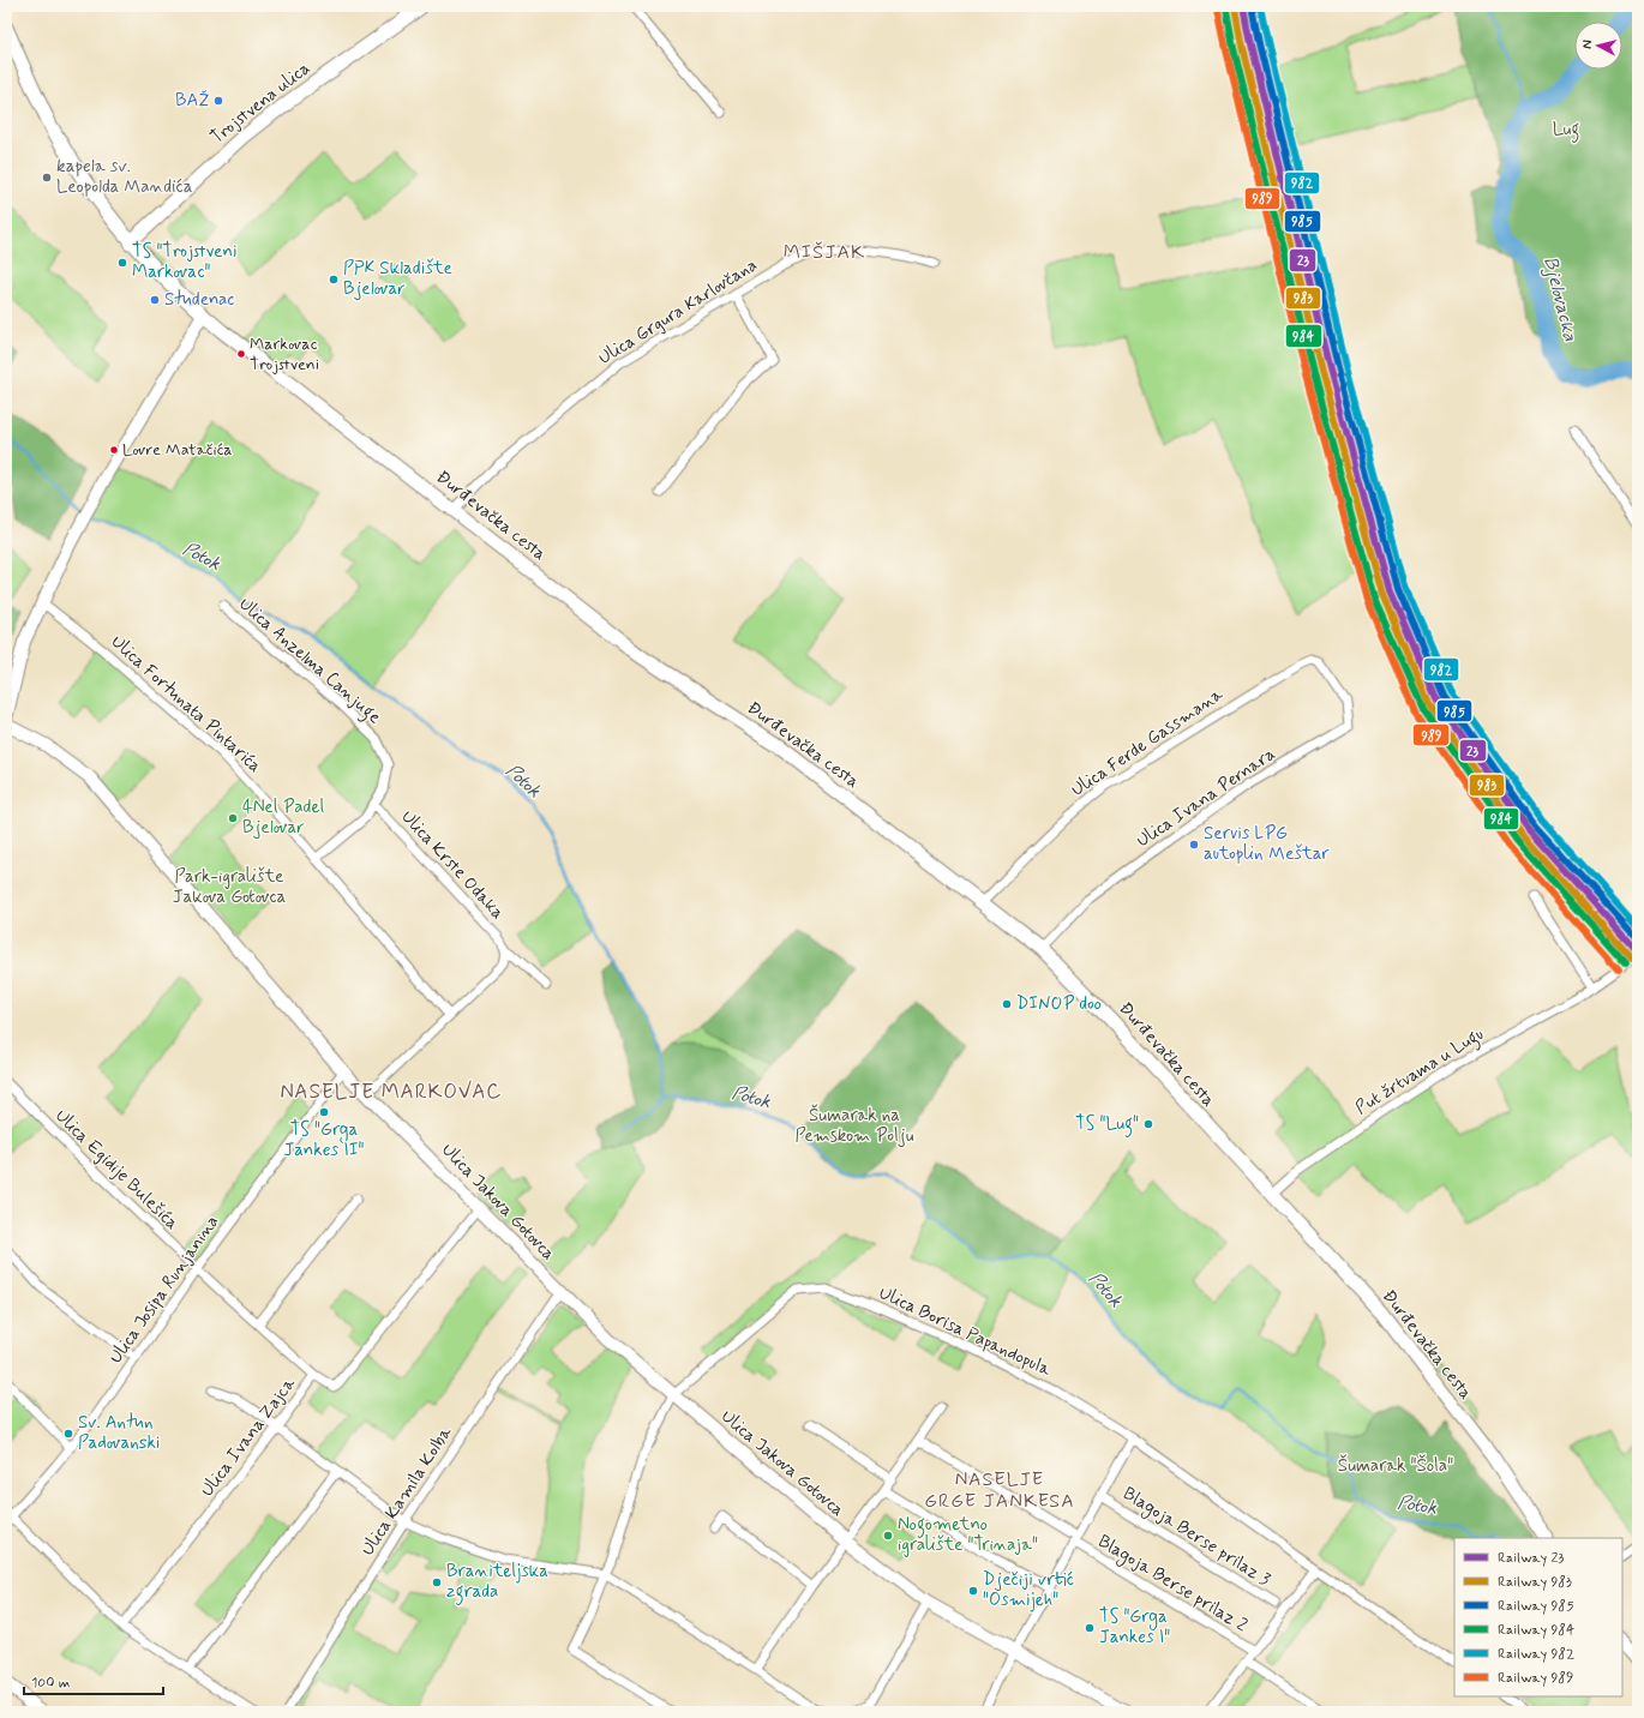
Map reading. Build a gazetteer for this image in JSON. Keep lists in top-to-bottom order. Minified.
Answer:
{"streets":{"main road":["Trojstvena ulica","Đurđevačka cesta"],"street":["Ulica Grgura Karlovčana","Ulica Anzelma Canjuge","Ulica Fortunata Pintarića","Ulica Ferde Gassmana","Ulica Ivana Pernara","Ulica Krste Odaka","Put žrtvama u Lugu","Ulica Egidije Bulešića","Ulica Jakova Gotovca","Ulica Josipa Runjanina","Ulica Borisa Papandopula","Ulica Ivana Zajca","Ulica Kamila Kolba","Blagoja Berse prilaz 3","Blagoja Berse prilaz 2"]},"crossings":[["Trojstvena ulica","Đurđevačka cesta"],["Ulica Grgura Karlovčana","Đurđevačka cesta"],["Đurđevačka cesta","Ulica Ferde Gassmana"],["Đurđevačka cesta","Ulica Ivana Pernara"],["Đurđevačka cesta","Put žrtvama u Lugu"],["Ulica Anzelma Canjuge","Ulica Krste Odaka"],["Ulica Ferde Gassmana","Ulica Ivana Pernara"],["Ulica Egidije Bulešića","Ulica Josipa Runjanina"],["Ulica Egidije Bulešića","Ulica Ivana Zajca"],["Ulica Jakova Gotovca","Ulica Josipa Runjanina"],["Ulica Jakova Gotovca","Ulica Borisa Papandopula"],["Ulica Jakova Gotovca","Ulica Ivana Zajca"],["Ulica Jakova Gotovca","Ulica Kamila Kolba"]],"districts":["MIŠJAK","NASELJE MARKOVAC","NASELJE GRGE JANKESA"],"water":["Bjelovacka","Potok"],"parks":["Lug","Park-igralište Jakova Gotovca","Šumarak na Pemskom Polju","Šumarak \"Šola\""],"places":["BAŽ","kapela sv. Leopolda Mandića","TS \"Trojstveni Markovac\"","PPK Skladište Bjelovar","Studenac","Markovac Trojstveni","Lovre Matačića","4Nel Padel Bjelovar","Servis LPG autoplin Meštar","DINOP doo","TS \"Grga Jankes II\"","TS \"Lug\"","Sv. Antun Padovanski","Nogometno igralište \"Trinaja\"","Braniteljska zgrada","Dječiji vrtić \"Osmijeh\"","TS \"Grga Jankes I\""],"lines":["rail line 23","rail line 985","rail line 982","rail line 983","rail line 984","rail line 989"],"legend":["Railway 23","Railway 983","Railway 985","Railway 984","Railway 982","Railway 989"],"scale_bar":"100 m","north":"left"}
